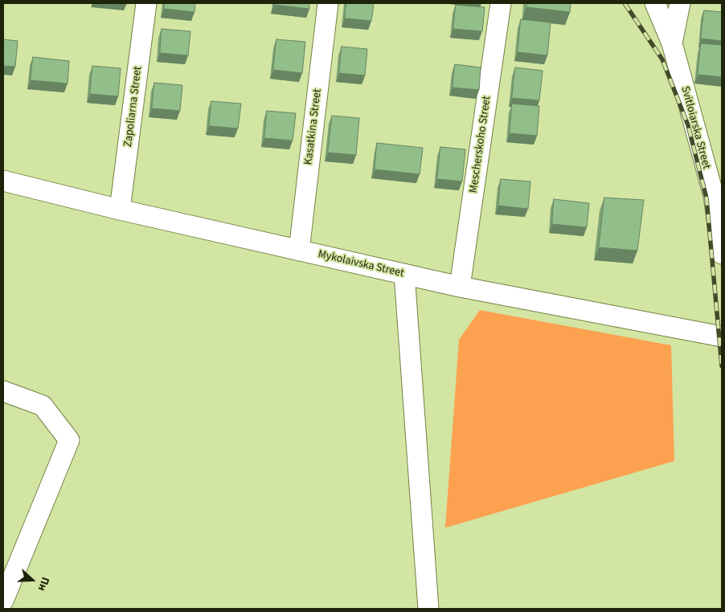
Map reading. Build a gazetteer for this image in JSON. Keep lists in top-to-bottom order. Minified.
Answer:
{"streets":{"street":["Zapoliarna Street","Kasatkina Street","Svitloiarska Street","Mescherskoho Street","Mykolaivska Street"]},"crossings":[["Zapoliarna Street","Mykolaivska Street"],["Kasatkina Street","Mykolaivska Street"],["Mescherskoho Street","Mykolaivska Street"]],"north":"right"}
